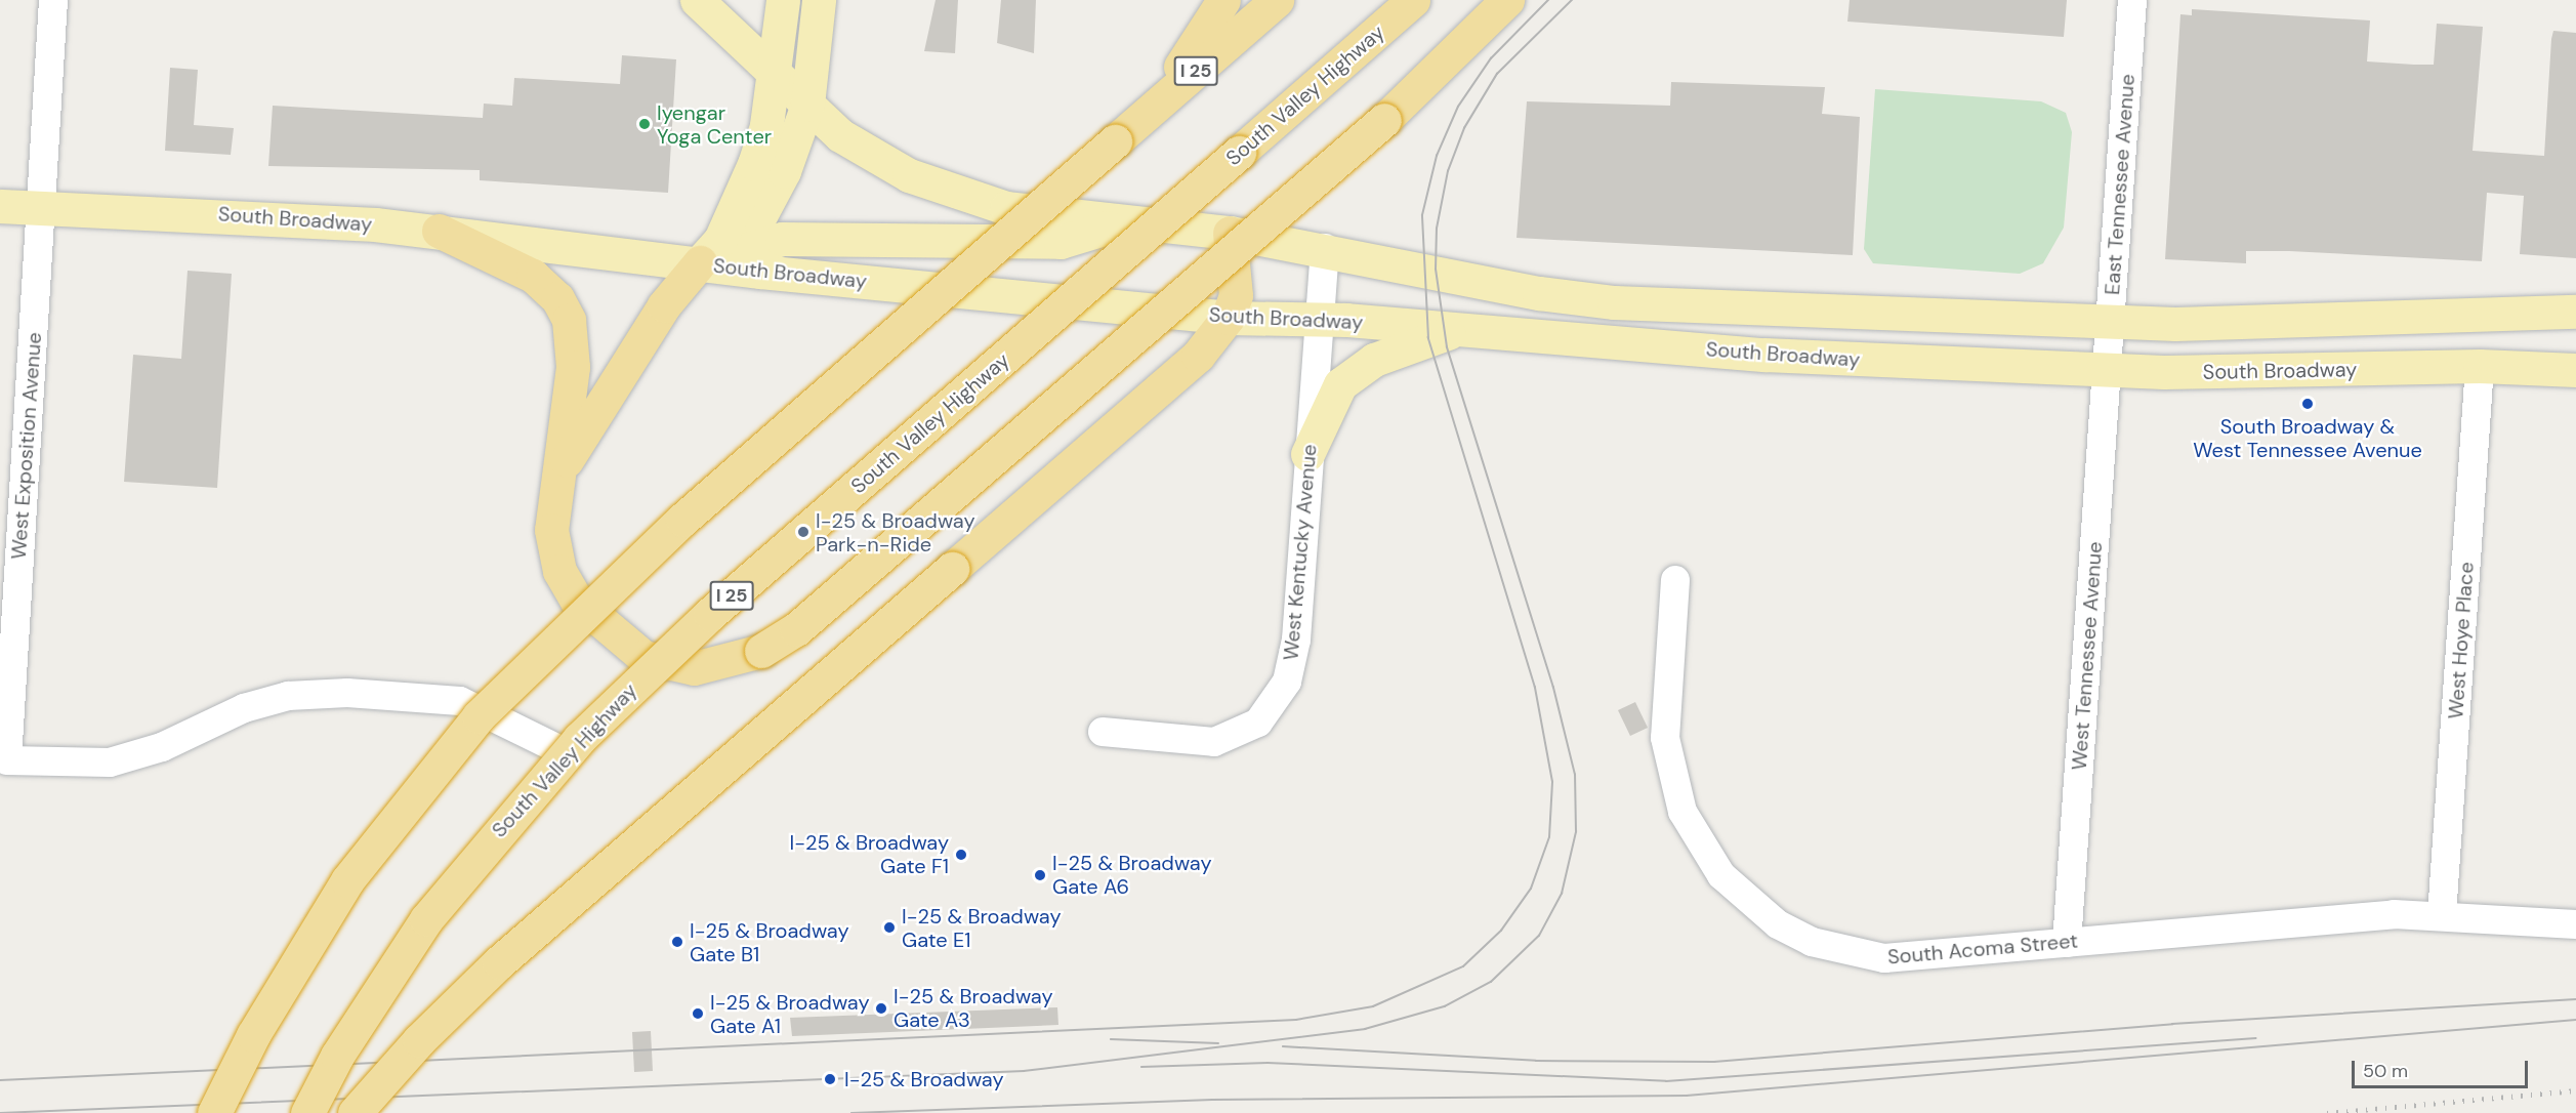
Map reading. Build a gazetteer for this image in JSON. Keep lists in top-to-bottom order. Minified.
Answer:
{"streets":{"highway":["I 25","South Valley Highway"],"main road":["South Broadway"],"street":["East Tennessee Avenue","West Exposition Avenue","West Kentucky Avenue","West Hoye Place","West Tennessee Avenue","South Acoma Street"]},"crossings":[["East Tennessee Avenue","South Broadway"],["East Tennessee Avenue","West Tennessee Avenue"],["South Broadway","West Exposition Avenue"],["South Broadway","West Kentucky Avenue"],["South Broadway","West Hoye Place"],["South Broadway","West Tennessee Avenue"],["West Hoye Place","South Acoma Street"],["West Tennessee Avenue","South Acoma Street"]],"places":["Iyengar Yoga Center","South Broadway & West Tennessee Avenue","I-25 & Broadway Park-n-Ride","I-25 & Broadway Gate F1","I-25 & Broadway Gate A6","I-25 & Broadway Gate E1","I-25 & Broadway Gate B1","I-25 & Broadway Gate A3","I-25 & Broadway Gate A1","I-25 & Broadway"],"scale_bar":"50 m"}
